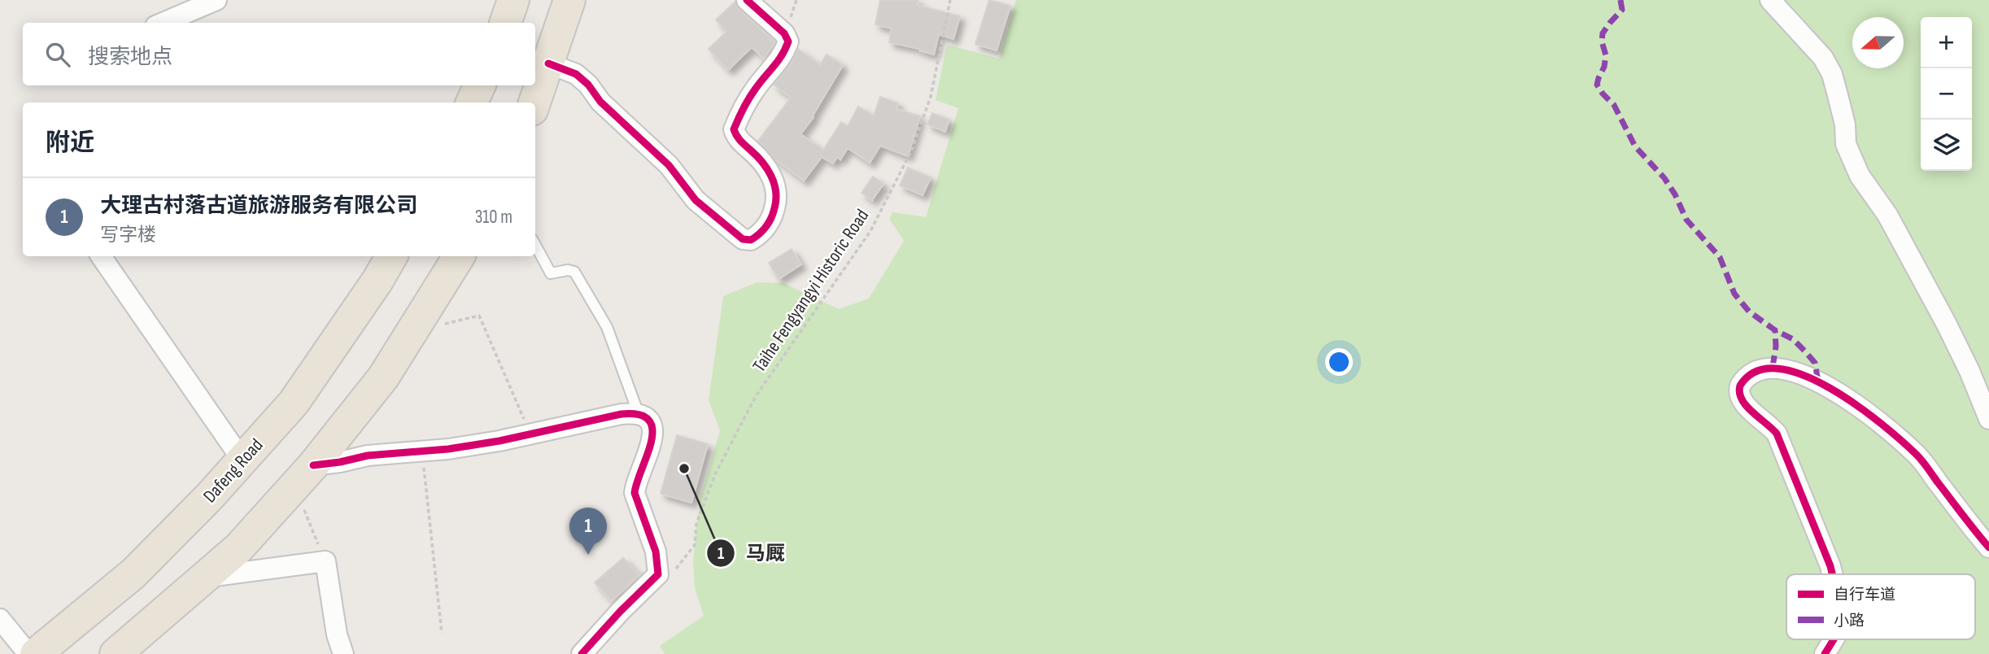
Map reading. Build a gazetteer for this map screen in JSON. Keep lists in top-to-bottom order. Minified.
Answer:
{"streets":{"highway":["Dafeng Road"],"path":["Taihe Fengyangyi Historic Road"]},"places":["马厩"],"legend":["自行车道","小路"],"north":"left","page":{"map_buttons":["+","−"],"search":"搜索地点","heading":"附近","list":[{"mark":"1","name":"大理古村落古道旅游服务有限公司","note":"写字楼","value":"310 m"}],"pins":"1"}}
